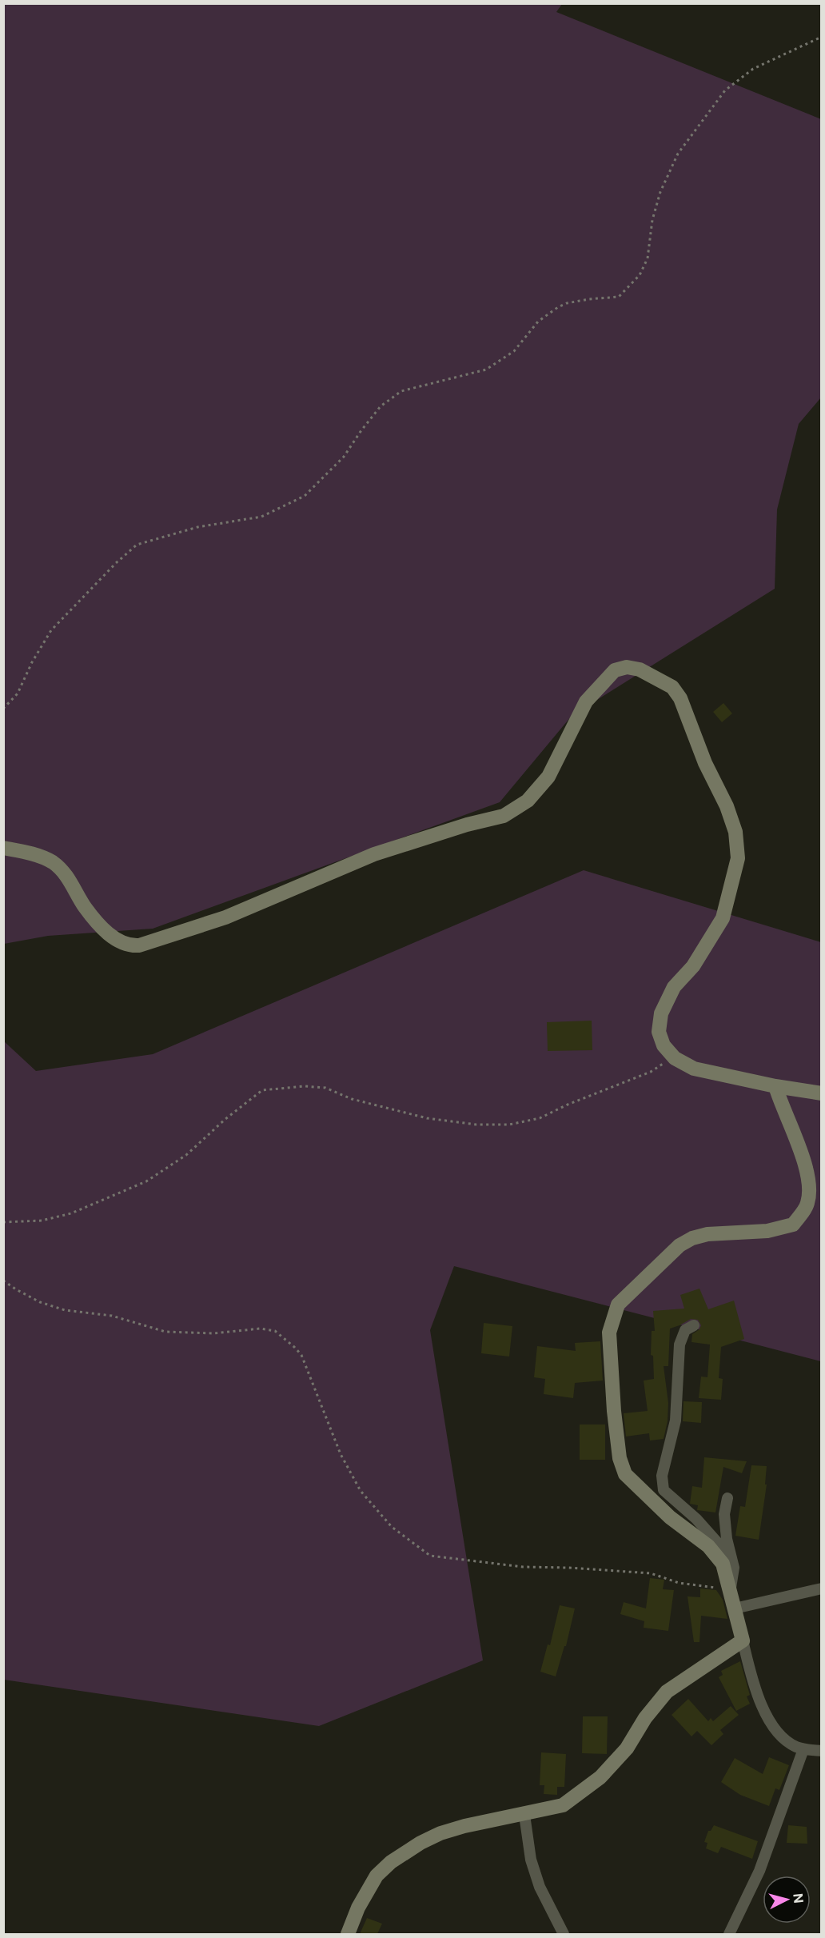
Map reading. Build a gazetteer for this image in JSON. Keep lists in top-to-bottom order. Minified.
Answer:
{"north":"right"}
